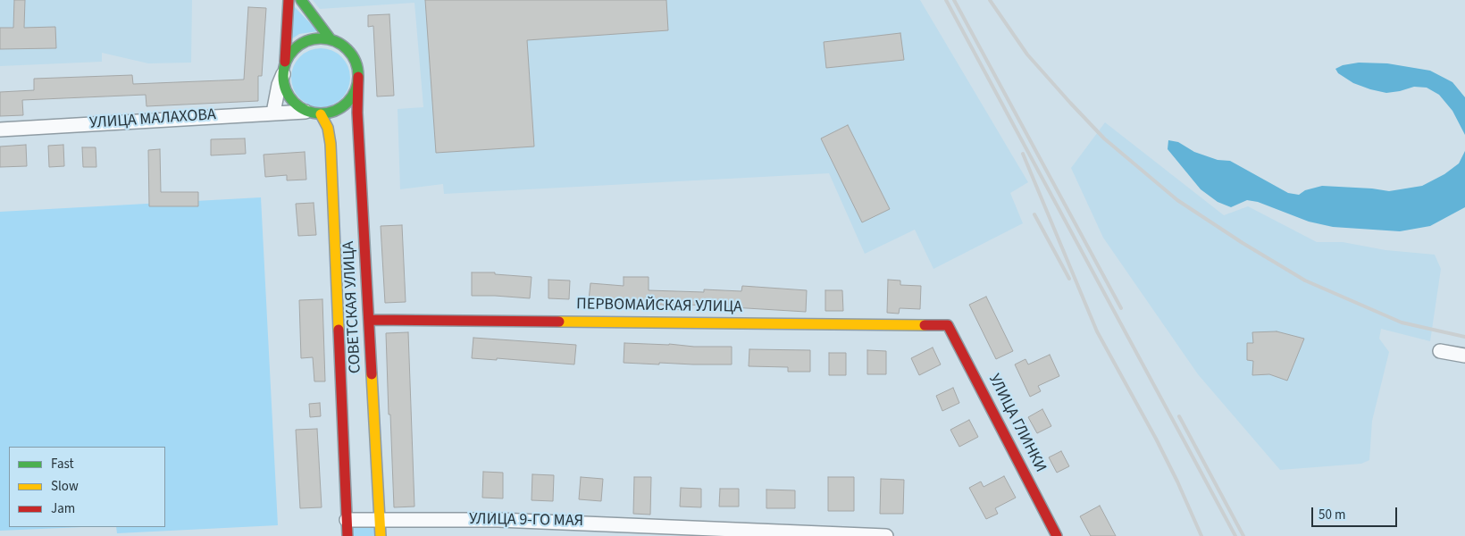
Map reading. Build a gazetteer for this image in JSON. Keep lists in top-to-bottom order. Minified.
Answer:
{"streets":{"main road":["ПЕРВОМАЙСКАЯ УЛИЦА","СОВЕТСКАЯ УЛИЦА","УЛИЦА ГЛИНКИ"],"street":["УЛИЦА МАЛАХОВА","УЛИЦА 9-ГО МАЯ"]},"crossings":[["УЛИЦА МАЛАХОВА","СОВЕТСКАЯ УЛИЦА"],["ПЕРВОМАЙСКАЯ УЛИЦА","СОВЕТСКАЯ УЛИЦА"],["ПЕРВОМАЙСКАЯ УЛИЦА","УЛИЦА ГЛИНКИ"],["СОВЕТСКАЯ УЛИЦА","УЛИЦА 9-ГО МАЯ"]],"legend":["Fast","Slow","Jam"],"scale_bar":"50 m"}
